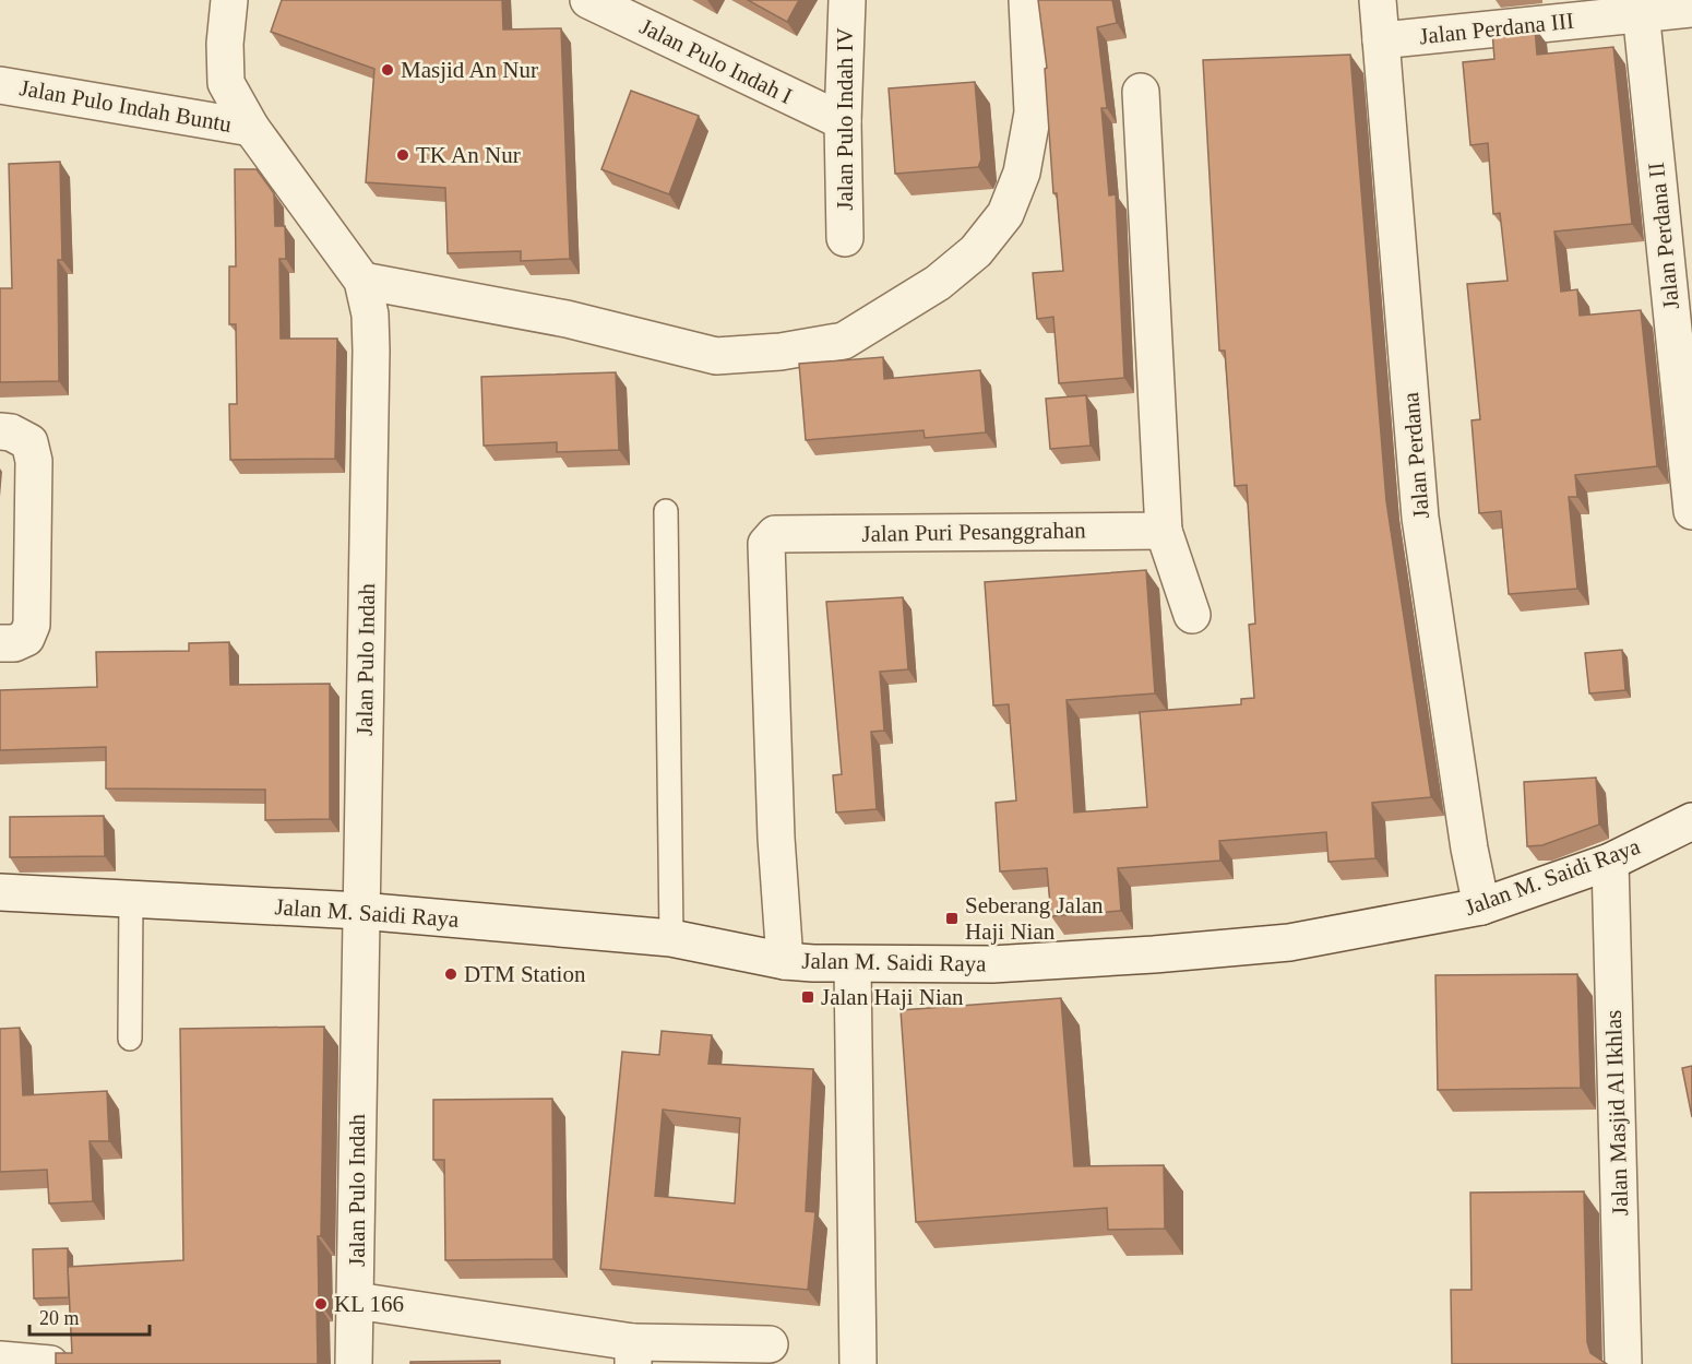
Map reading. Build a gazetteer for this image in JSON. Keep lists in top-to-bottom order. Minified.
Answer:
{"streets":{"street":["Jalan Perdana III","Jalan Pulo Indah I","Jalan Pulo Indah Buntu","Jalan Pulo Indah IV","Jalan Perdana II","Jalan Perdana","Jalan Puri Pesanggrahan","Jalan Pulo Indah","Jalan M. Saidi Raya","Jalan Masjid Al Ikhlas"]},"crossings":[["Jalan Perdana III","Jalan Perdana II"],["Jalan Perdana III","Jalan Perdana"],["Jalan Pulo Indah I","Jalan Pulo Indah IV"],["Jalan Pulo Indah Buntu","Jalan Pulo Indah"],["Jalan Perdana","Jalan M. Saidi Raya"],["Jalan Puri Pesanggrahan","Jalan M. Saidi Raya"],["Jalan Pulo Indah","Jalan M. Saidi Raya"],["Jalan M. Saidi Raya","Jalan Masjid Al Ikhlas"]],"places":{"other":["Masjid An Nur","TK An Nur","DTM Station","KL 166"],"transit":["Seberang Jalan Haji Nian","Jalan Haji Nian"]},"scale_bar":"20 m"}
